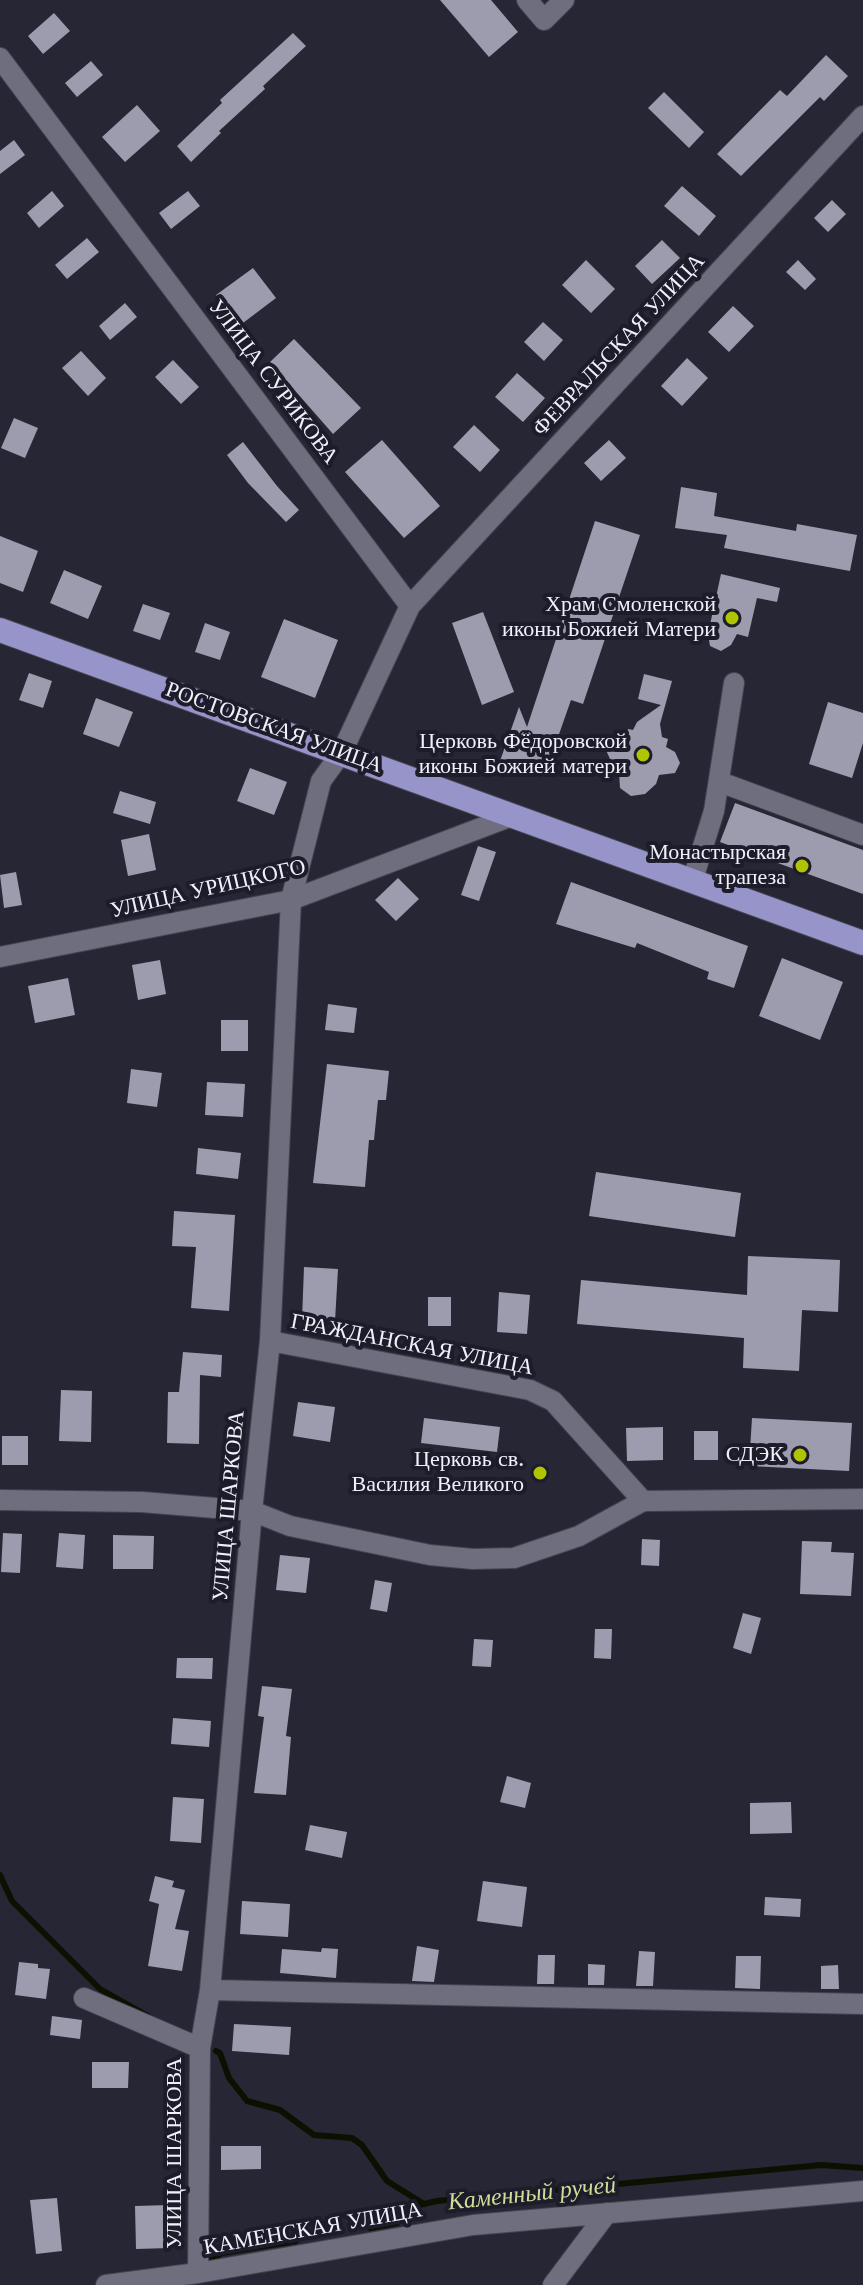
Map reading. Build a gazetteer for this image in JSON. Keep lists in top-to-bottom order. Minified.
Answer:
{"streets":{"main road":["РОСТОВСКАЯ УЛИЦА"],"street":["ФЕВРАЛЬСКАЯ УЛИЦА","УЛИЦА СУРИКОВА","УЛИЦА УРИЦКОГО","ГРАЖДАНСКАЯ УЛИЦА","УЛИЦА ШАРКОВА","КАМЕНСКАЯ УЛИЦА"]},"crossings":[["ФЕВРАЛЬСКАЯ УЛИЦА","УЛИЦА СУРИКОВА"],["РОСТОВСКАЯ УЛИЦА","УЛИЦА УРИЦКОГО"],["РОСТОВСКАЯ УЛИЦА","УЛИЦА ШАРКОВА"],["УЛИЦА УРИЦКОГО","УЛИЦА ШАРКОВА"],["ГРАЖДАНСКАЯ УЛИЦА","УЛИЦА ШАРКОВА"],["УЛИЦА ШАРКОВА","КАМЕНСКАЯ УЛИЦА"]],"water":["Каменный ручей"],"places":["Храм Смоленской иконы Божией Матери","Церковь Фёдоровской иконы Божией матери","Монастырская трапеза","СДЭК","Церковь св. Василия Великого"]}
